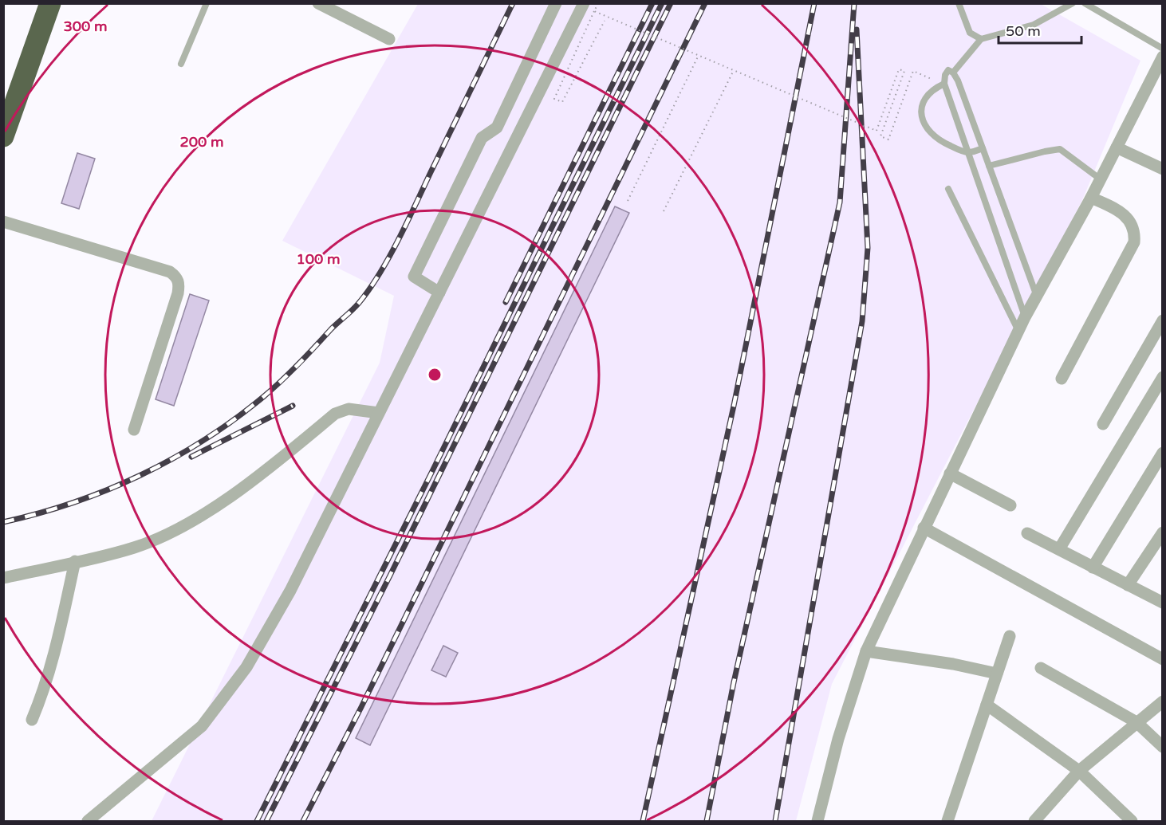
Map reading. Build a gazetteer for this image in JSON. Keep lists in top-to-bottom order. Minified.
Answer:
{"scale_bar":"50 m","rings":["300 m","200 m","100 m"]}
